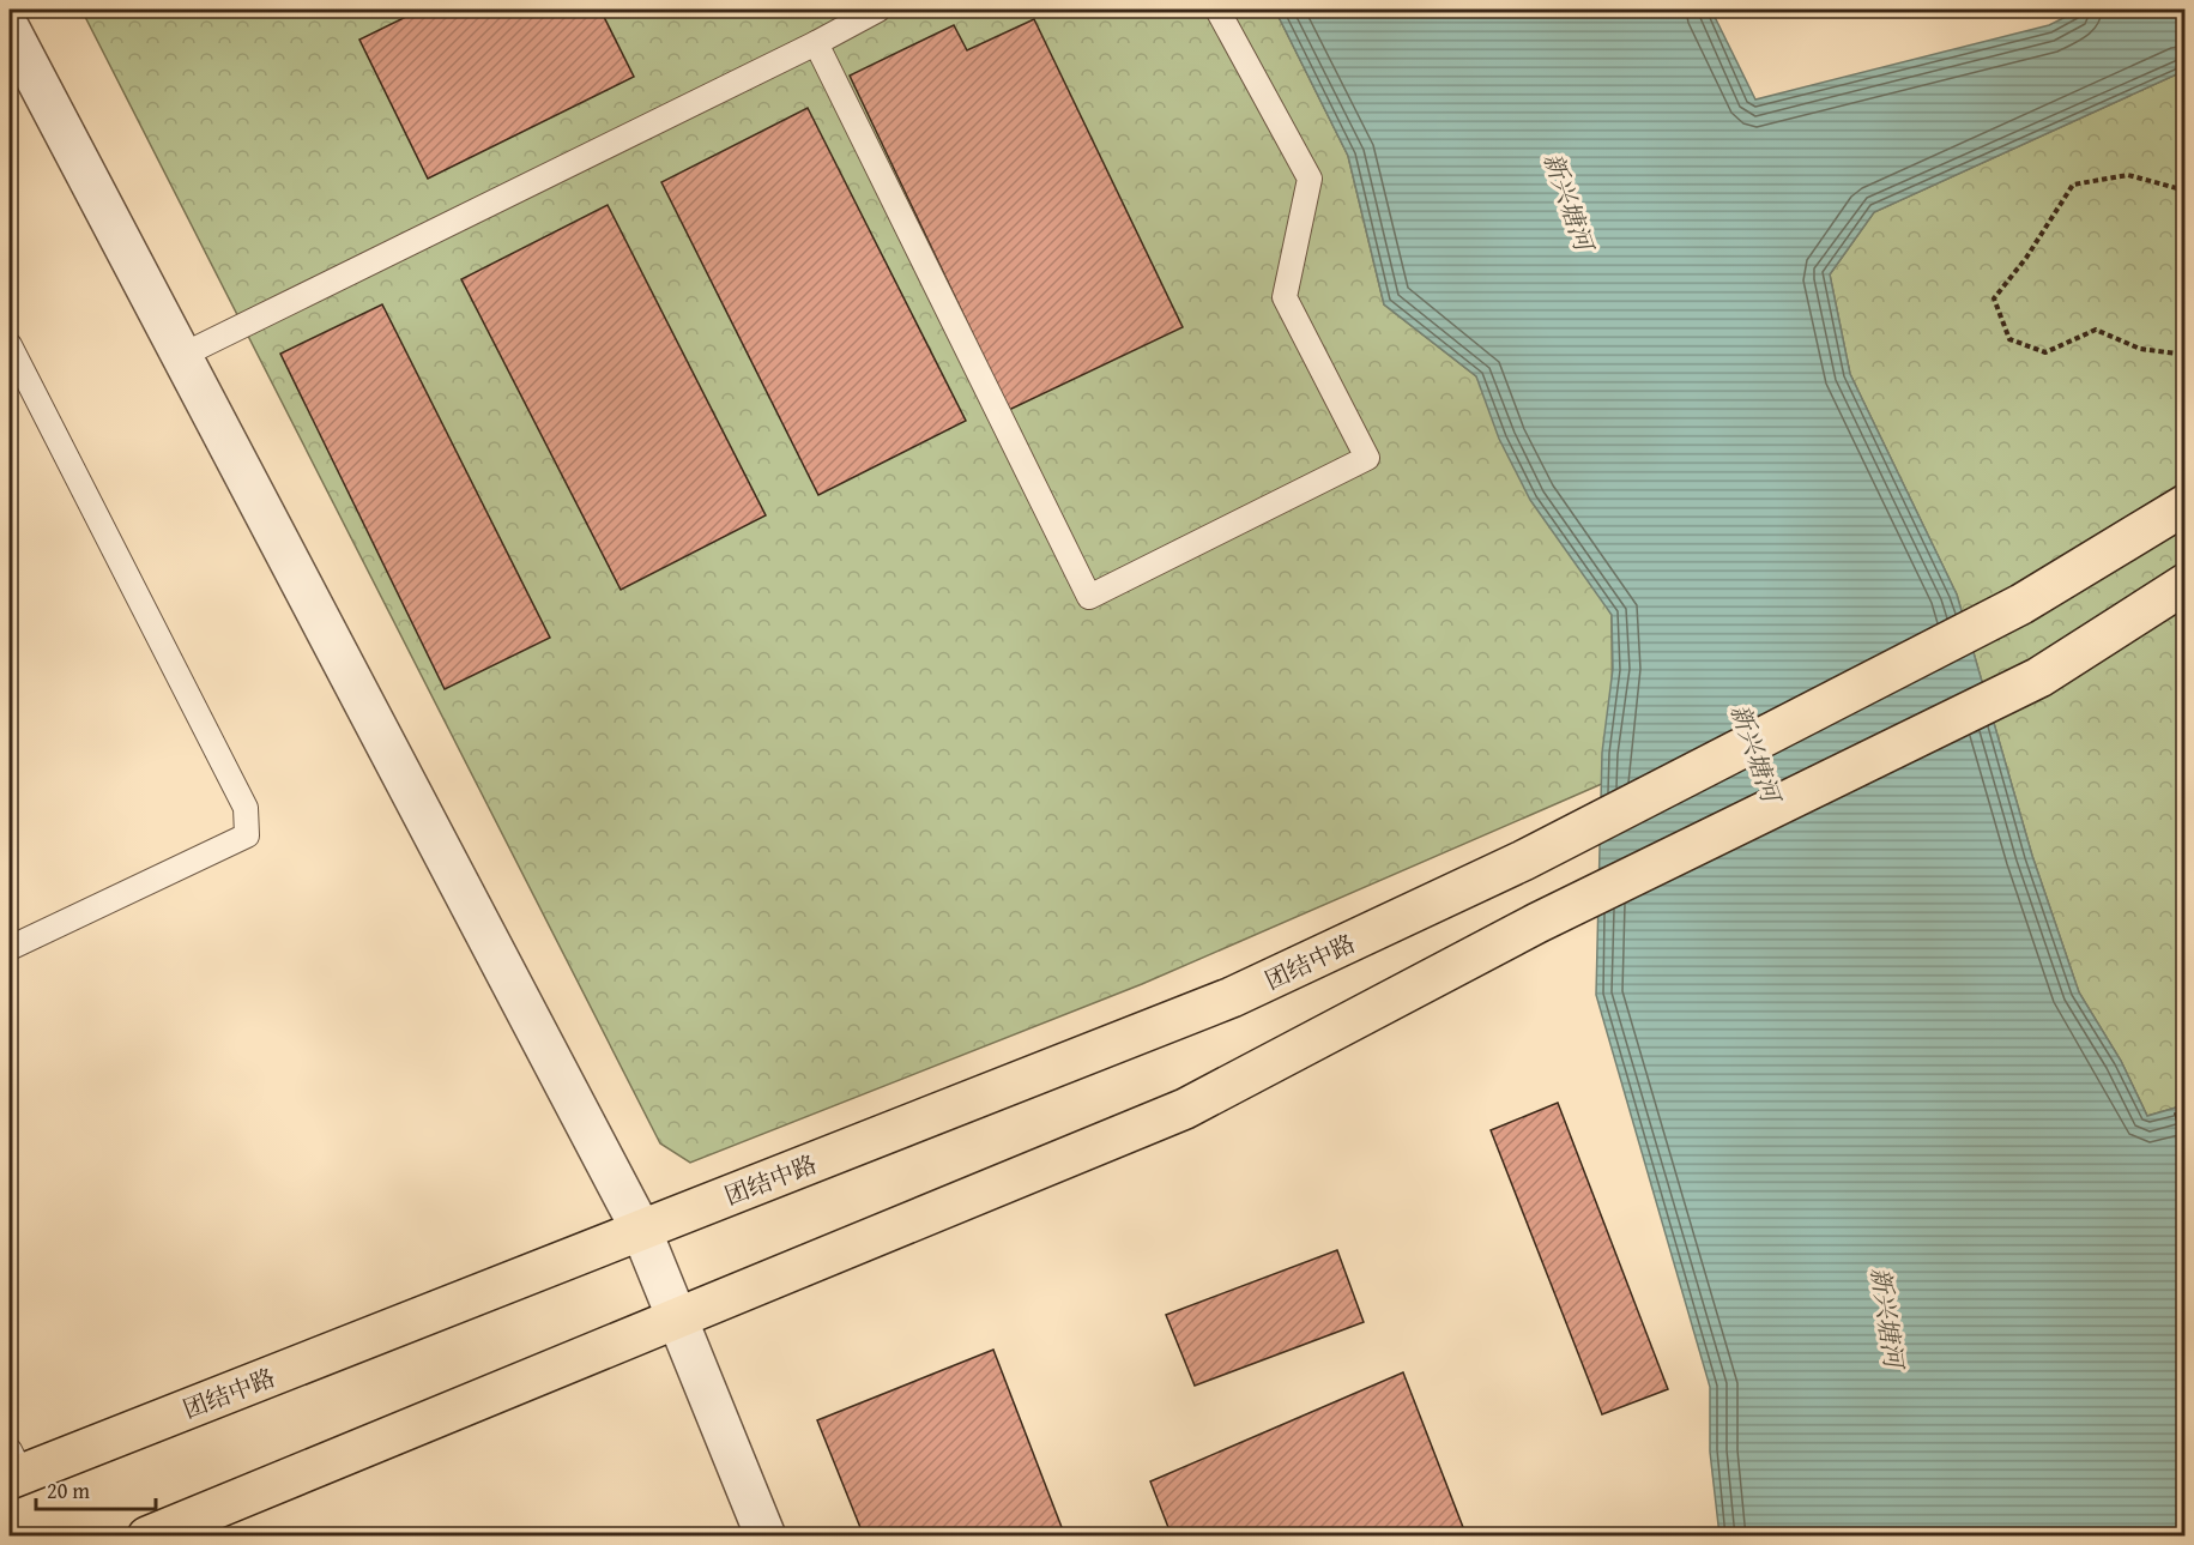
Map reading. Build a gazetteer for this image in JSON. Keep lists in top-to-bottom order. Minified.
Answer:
{"streets":{"main road":["团结中路"]},"water":["新兴塘河"],"scale_bar":"20 m"}
